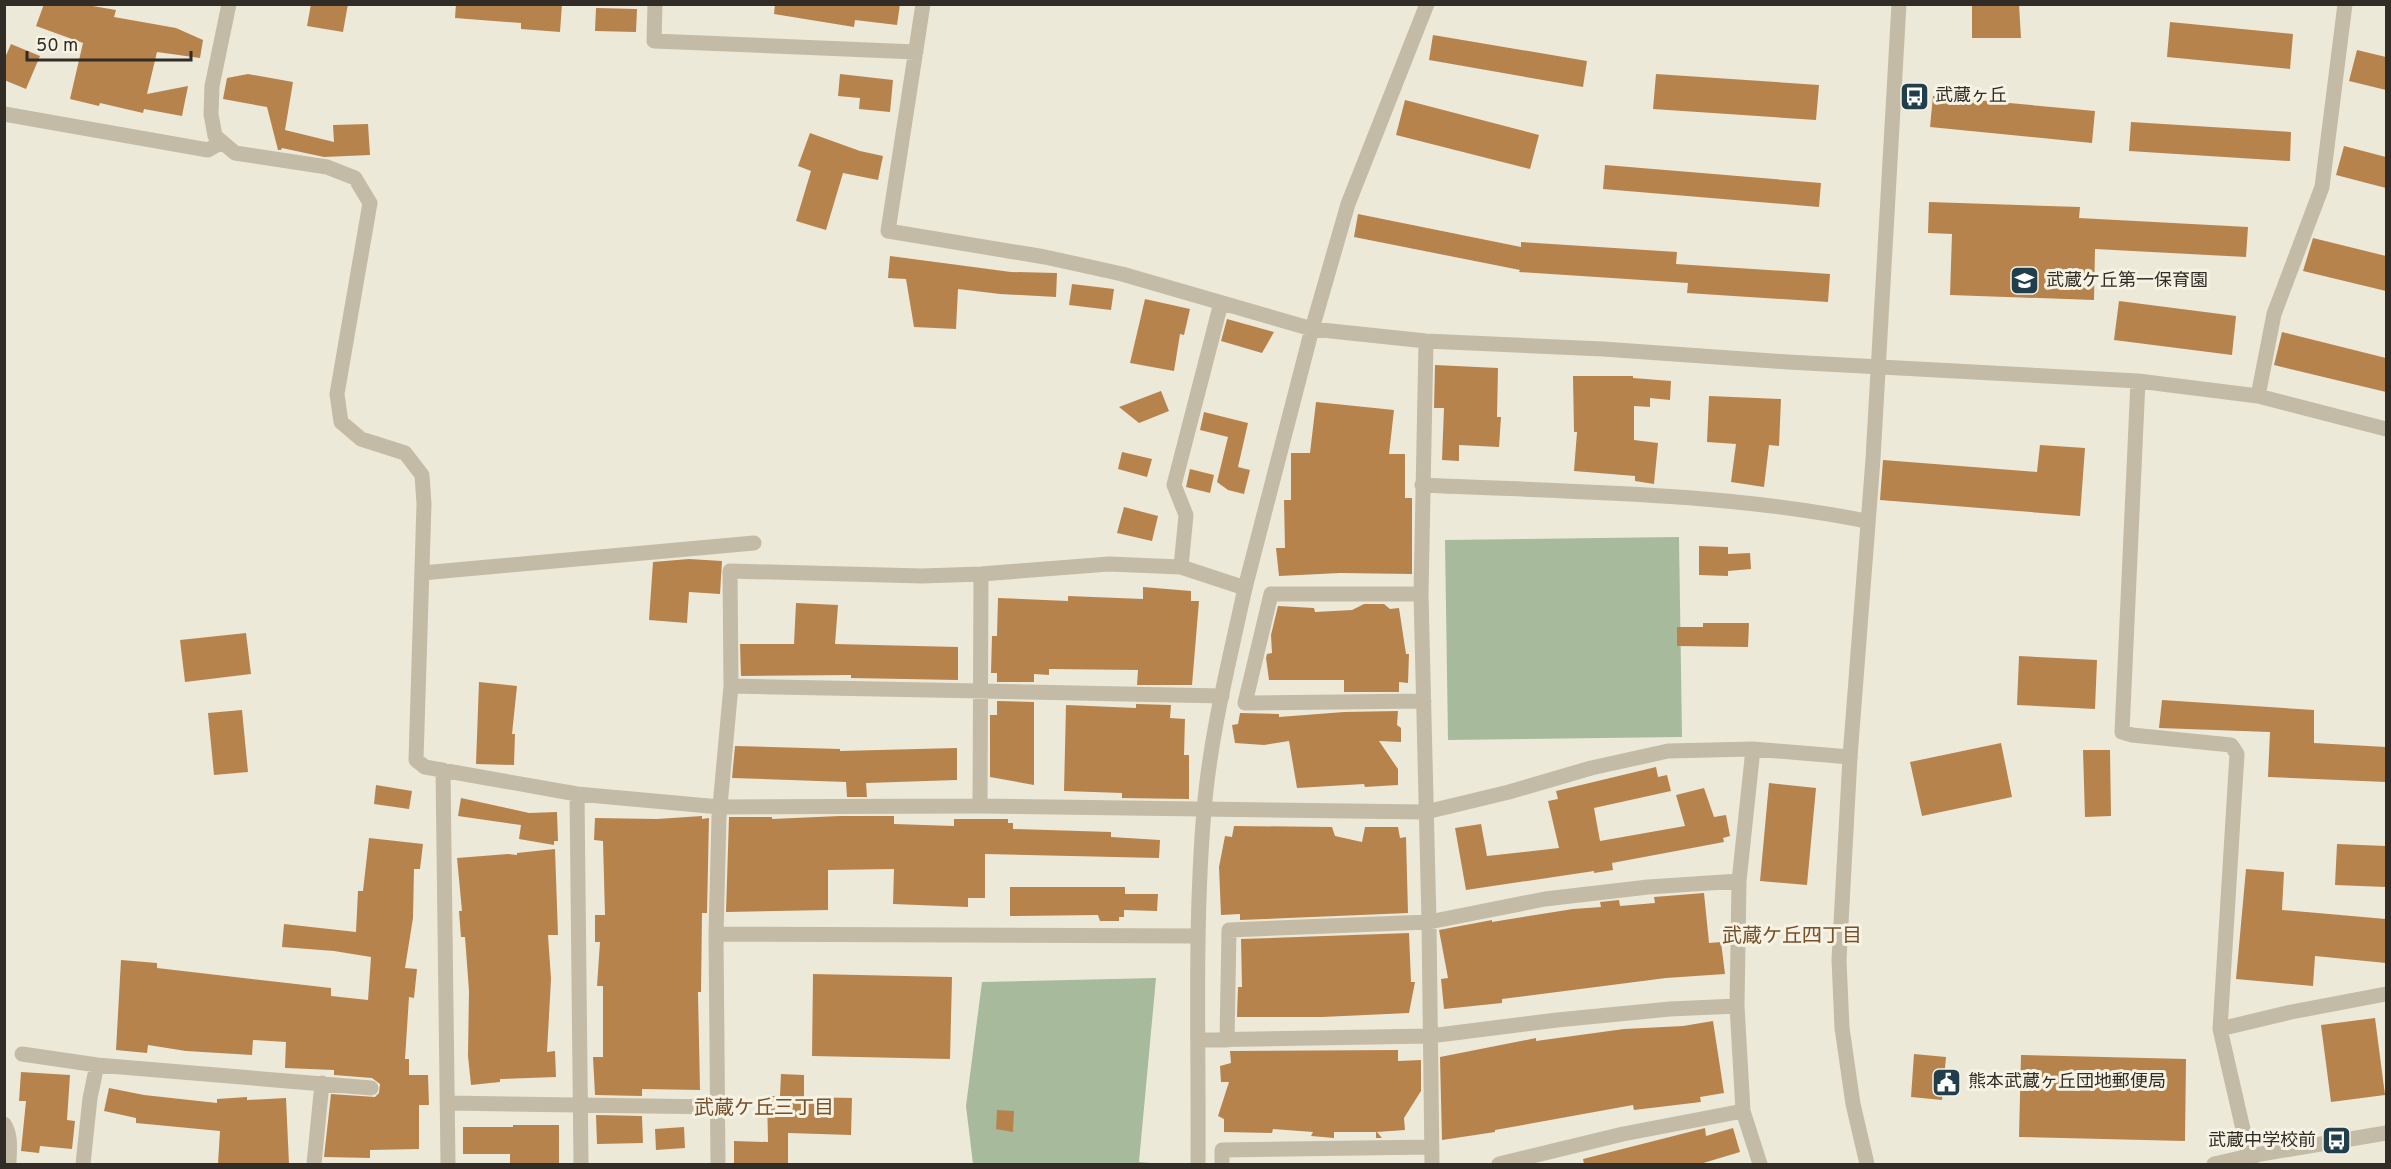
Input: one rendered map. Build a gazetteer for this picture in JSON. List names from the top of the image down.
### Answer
{
  "districts": ["武蔵ケ丘四丁目", "武蔵ケ丘三丁目"],
  "places": {
    "bus stop": ["武蔵ヶ丘", "武蔵中学校前"],
    "school or university": ["武蔵ケ丘第一保育園"],
    "public building": ["熊本武蔵ヶ丘団地郵便局"]
  },
  "scale_bar": "50 m"
}
